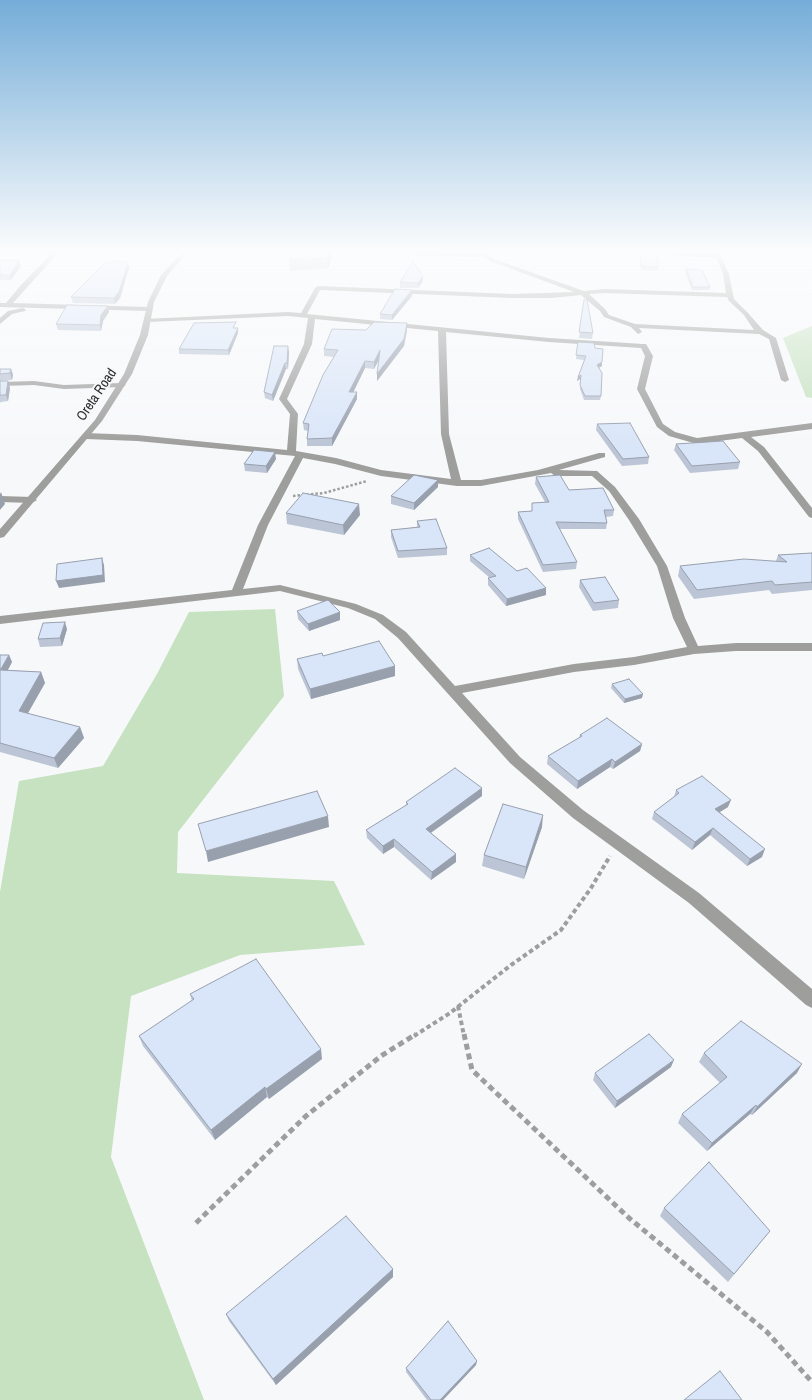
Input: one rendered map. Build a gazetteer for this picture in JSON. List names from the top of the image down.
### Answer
{
  "streets": {
    "street": ["Oreta Road"]
  }
}
